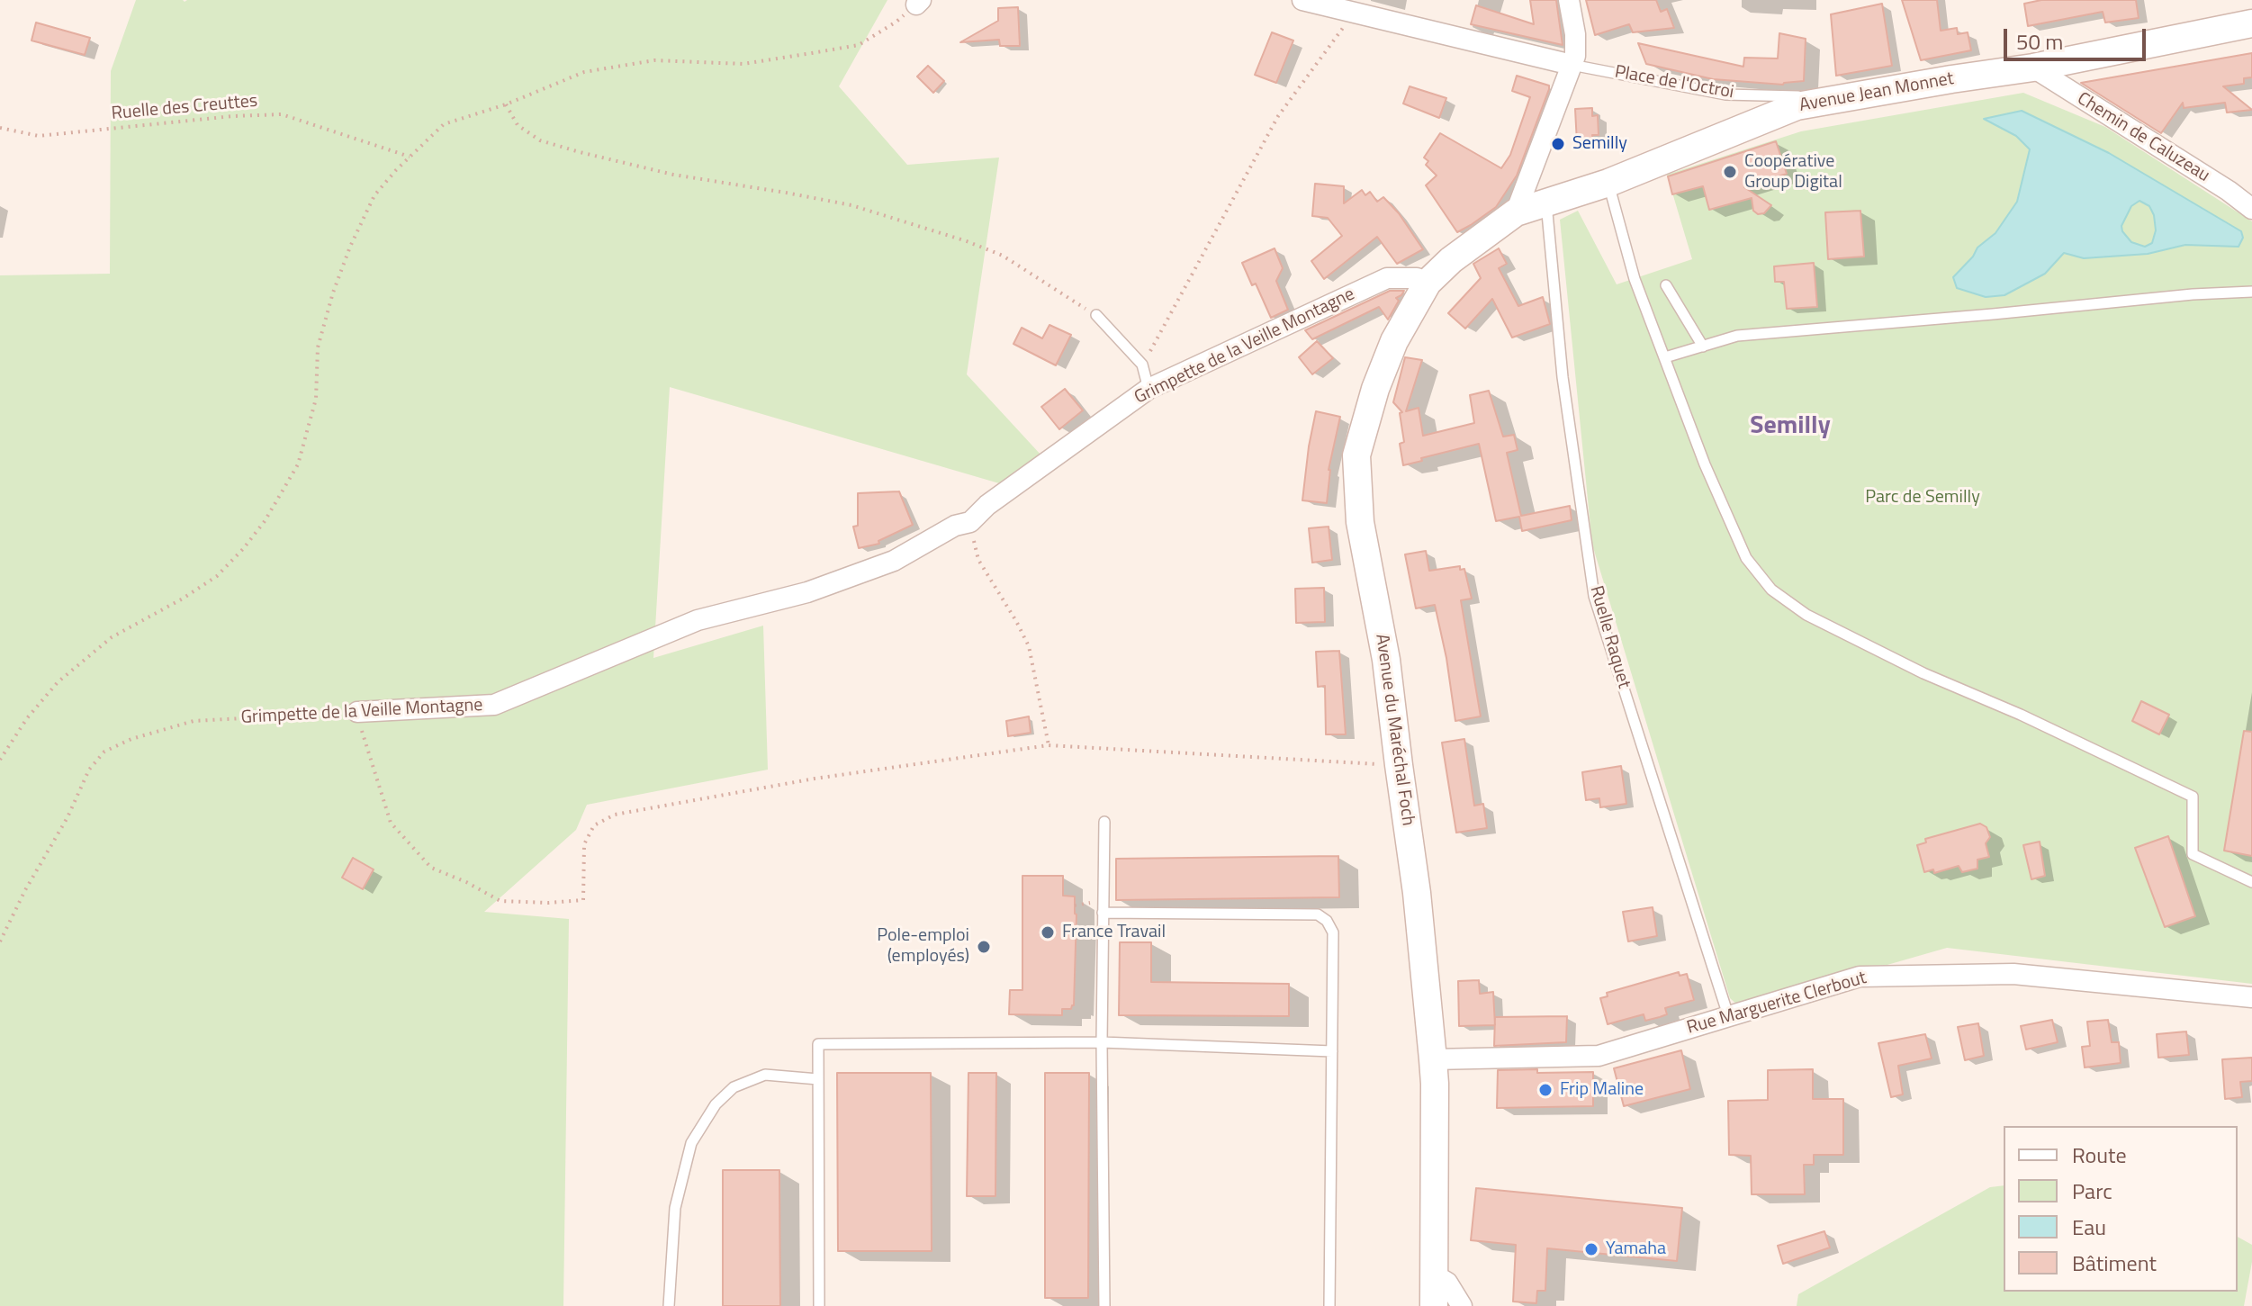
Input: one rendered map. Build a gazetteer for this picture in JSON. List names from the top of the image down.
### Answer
{
  "streets": {
    "main road": ["Avenue Jean Monnet", "Avenue du Maréchal Foch"],
    "street": ["Chemin de Caluzeau", "Grimpette de la Veille Montagne", "Rue Marguerite Clerbout"],
    "lane": ["Place de l'Octroi", "Ruelle Raquet"],
    "path": ["Ruelle des Creuttes"]
  },
  "crossings": [
    ["Place de l'Octroi", "Avenue Jean Monnet"],
    ["Avenue Jean Monnet", "Chemin de Caluzeau"],
    ["Avenue Jean Monnet", "Ruelle Raquet"],
    ["Avenue Jean Monnet", "Avenue du Maréchal Foch"],
    ["Grimpette de la Veille Montagne", "Avenue du Maréchal Foch"],
    ["Ruelle Raquet", "Rue Marguerite Clerbout"],
    ["Avenue du Maréchal Foch", "Rue Marguerite Clerbout"]
  ],
  "districts": ["Semilly"],
  "parks": ["Parc de Semilly"],
  "places": [
    "Semilly",
    "Coopérative Group Digital",
    "France Travail",
    "Pole-emploi (employés)",
    "Frip Maline",
    "Yamaha"
  ],
  "legend": [
    "Route",
    "Parc",
    "Eau",
    "Bâtiment"
  ],
  "scale_bar": "50 m"
}
